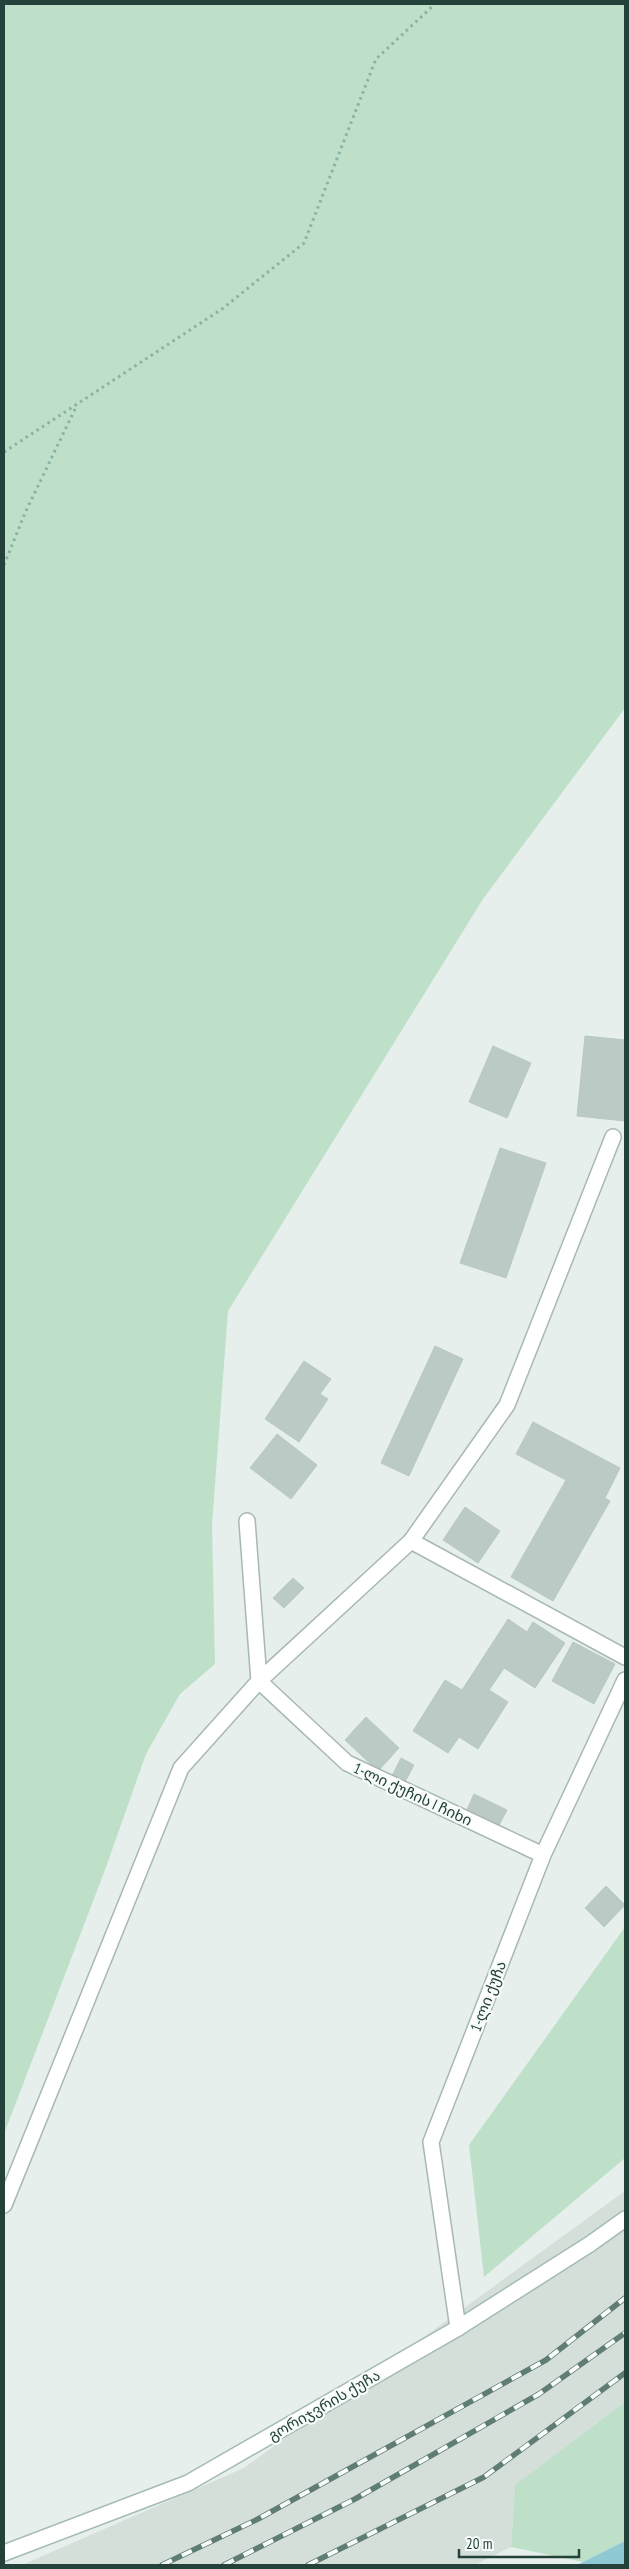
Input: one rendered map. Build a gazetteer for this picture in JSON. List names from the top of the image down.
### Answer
{
  "streets": {
    "street": ["1-ლი ქუჩის I ჩიხი", "1-ლი ქუჩა", "გორიჯვრის ქუჩა"]
  },
  "crossings": [
    ["1-ლი ქუჩის I ჩიხი", "1-ლი ქუჩა"],
    ["1-ლი ქუჩა", "გორიჯვრის ქუჩა"]
  ],
  "scale_bar": "20 m"
}
